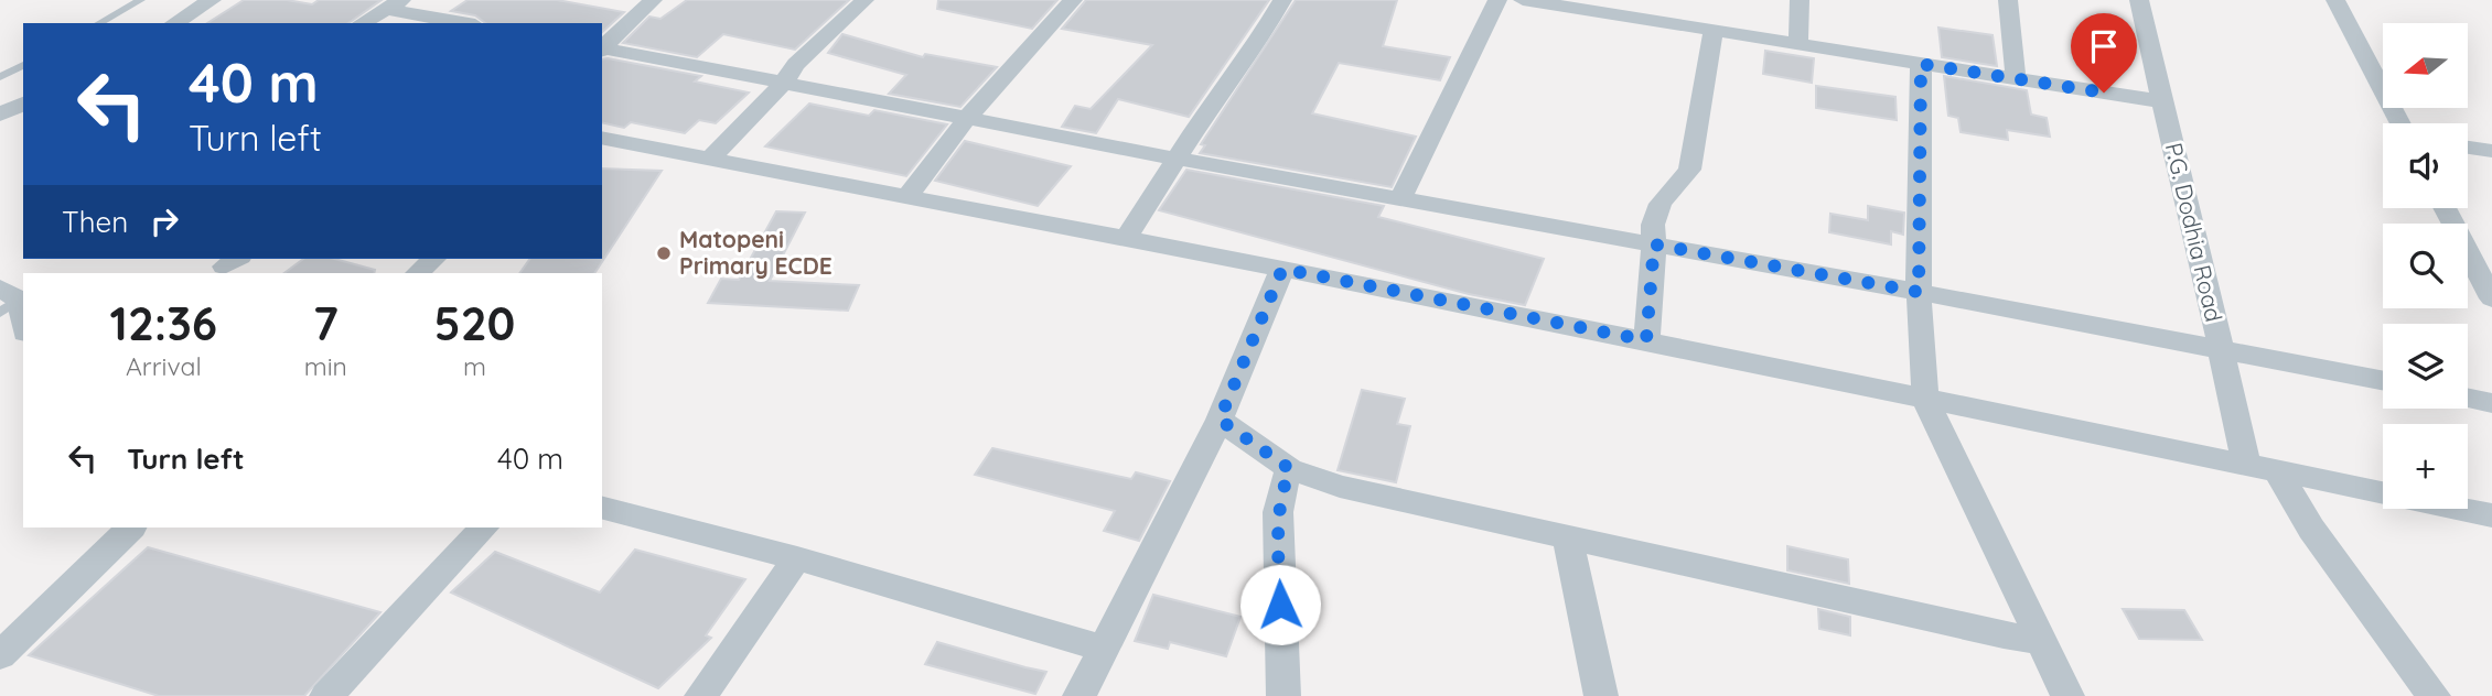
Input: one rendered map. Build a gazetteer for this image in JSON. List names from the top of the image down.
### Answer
{
  "streets": {
    "street": ["P.G. Dodhia Road"]
  },
  "places": ["Matopeni Primary ECDE"],
  "north": "left",
  "page": {
    "map_buttons": "+",
    "turn": ["40 m", "Turn left"],
    "then": "Then",
    "eta": [
      "12:36",
      "Arrival",
      "7",
      "min",
      "520",
      "m"
    ],
    "list": [
      {
        "name": "Turn left",
        "value": "40 m"
      }
    ]
  }
}
